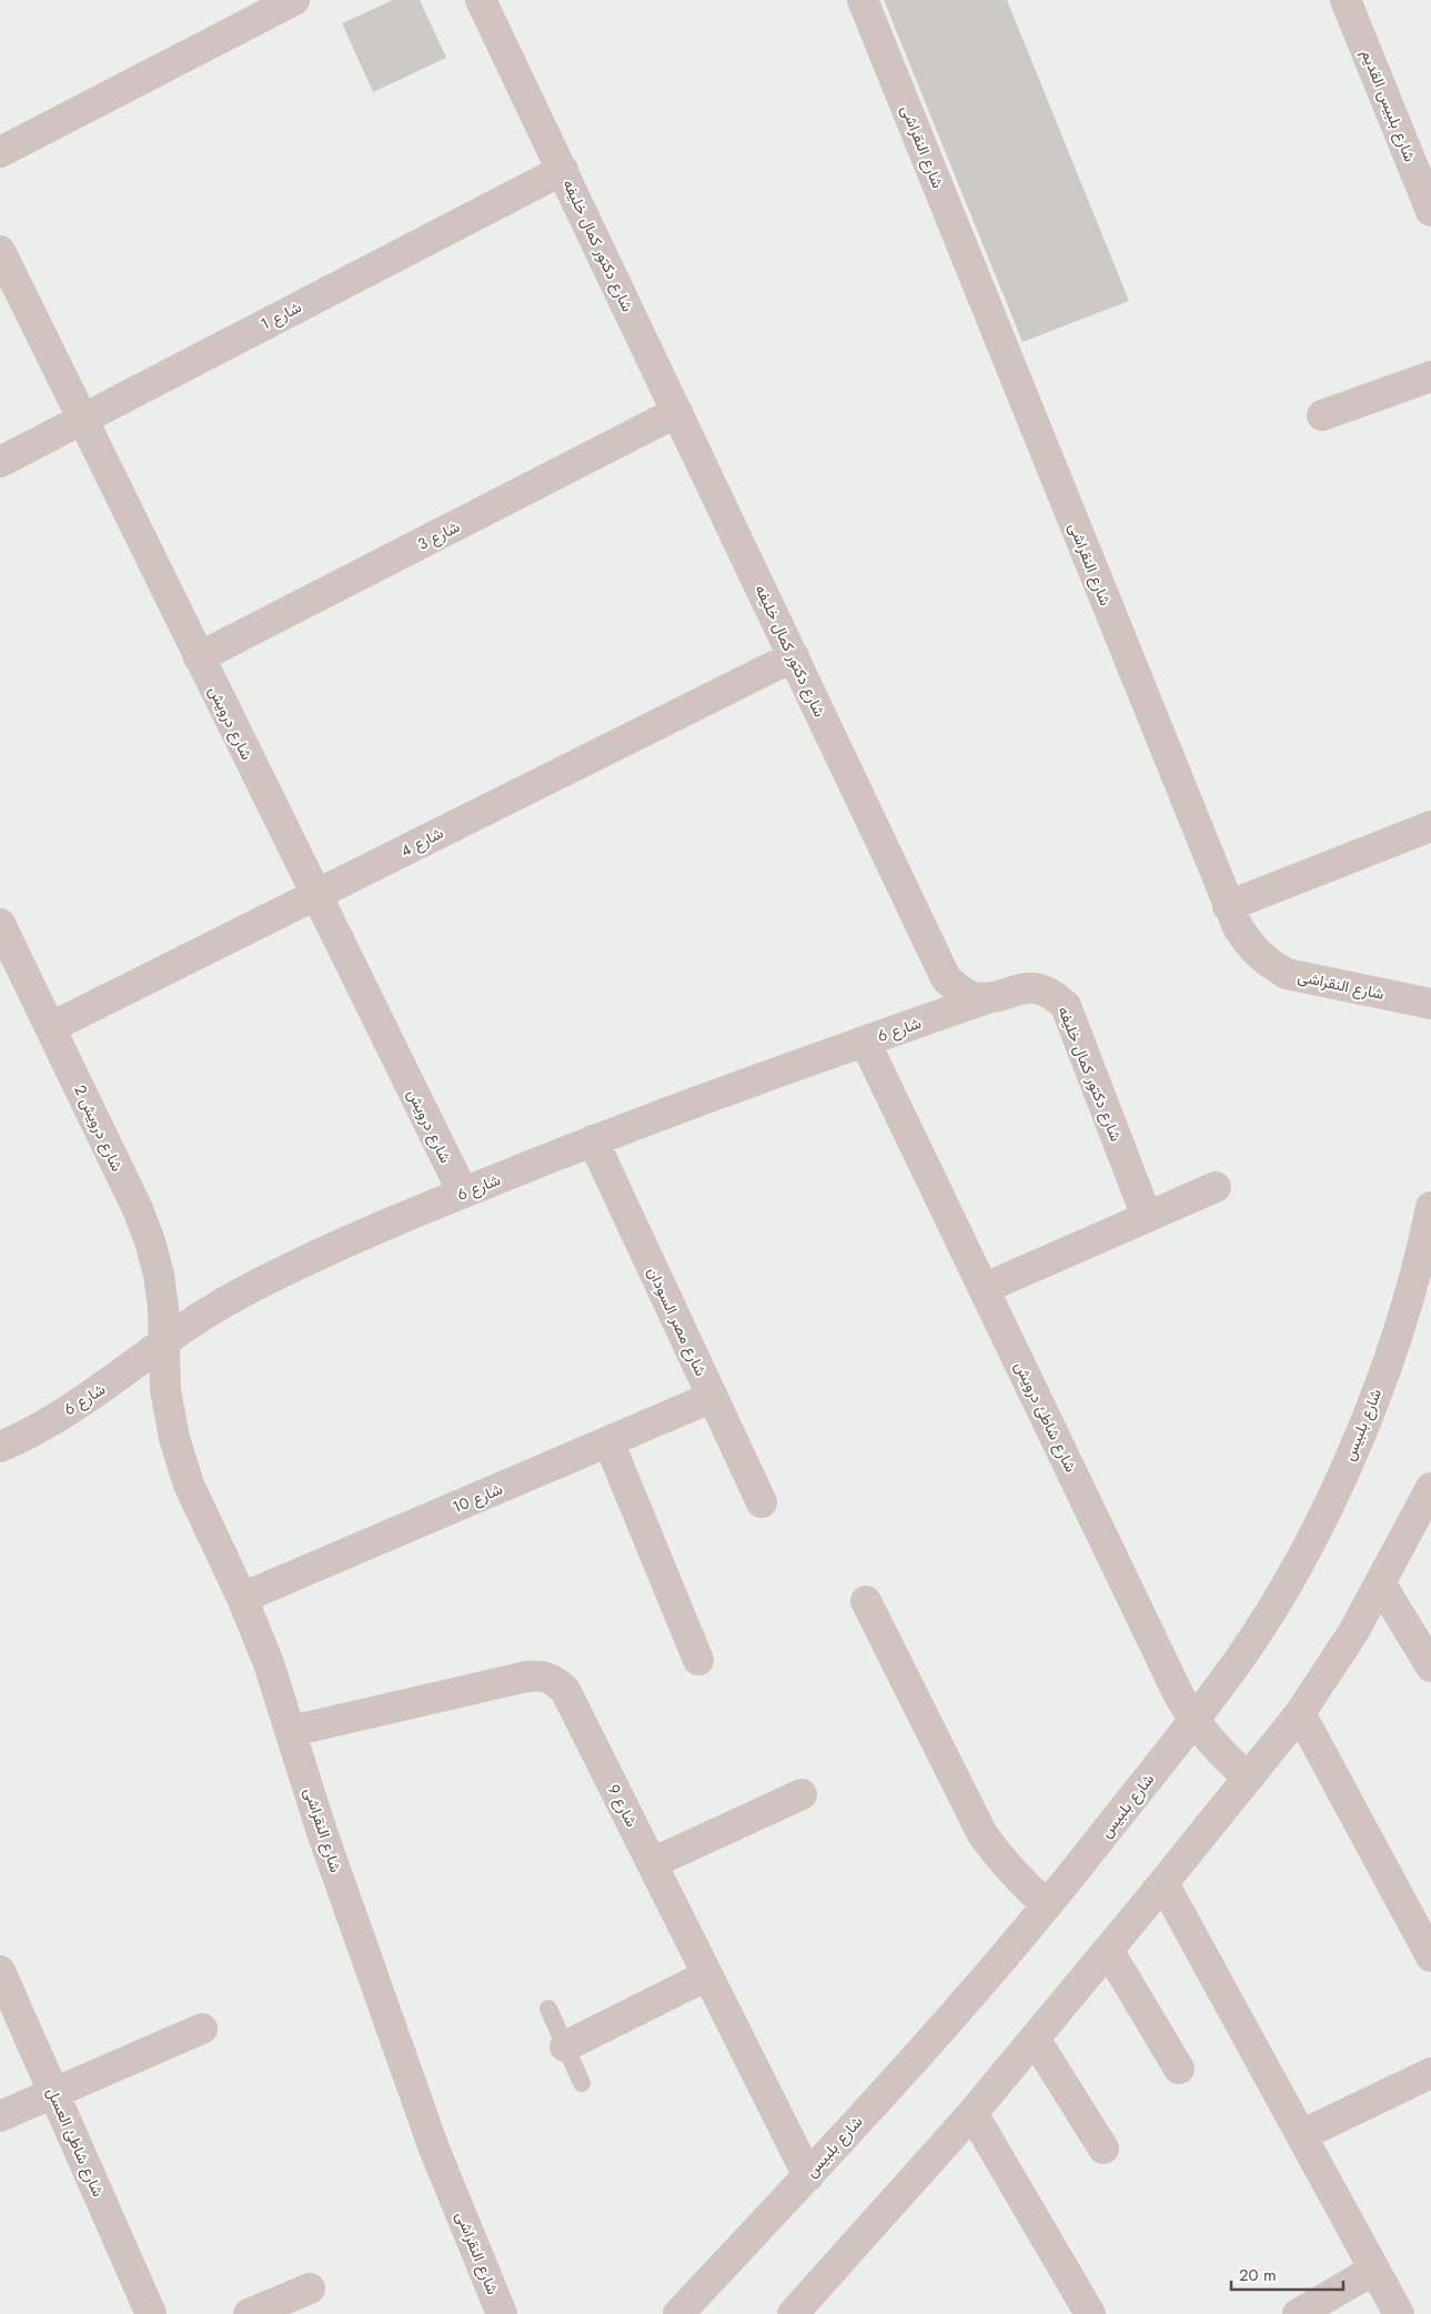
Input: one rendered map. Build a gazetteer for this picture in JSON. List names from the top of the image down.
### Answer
{
  "streets": {
    "street": [
      "شارع بلبيس القديم",
      "شارع النقراشى",
      "شارع دكتور كمال خليفه",
      "شارع 1",
      "شارع 3",
      "شارع درويش",
      "شارع 4",
      "شارع 6",
      "شارع درويش 2",
      "شارع مصر السودان",
      "شارع شاطئ درويش",
      "شارع بلبيس",
      "شارع 10",
      "شارع 9",
      "شارع شاطئ العسل"
    ]
  },
  "crossings": [
    ["شارع النقراشى", "شارع 6"],
    ["شارع النقراشى", "شارع درويش 2"],
    ["شارع النقراشى", "شارع 10"],
    ["شارع النقراشى", "شارع 9"],
    ["شارع دكتور كمال خليفه", "شارع 1"],
    ["شارع دكتور كمال خليفه", "شارع 3"],
    ["شارع دكتور كمال خليفه", "شارع 4"],
    ["شارع دكتور كمال خليفه", "شارع 6"],
    ["شارع 1", "شارع درويش"],
    ["شارع 3", "شارع درويش"],
    ["شارع درويش", "شارع 4"],
    ["شارع درويش", "شارع 6"],
    ["شارع 4", "شارع درويش 2"],
    ["شارع 6", "شارع درويش 2"],
    ["شارع 6", "شارع مصر السودان"],
    ["شارع 6", "شارع شاطئ درويش"],
    ["شارع مصر السودان", "شارع 10"],
    ["شارع شاطئ درويش", "شارع بلبيس"],
    ["شارع بلبيس", "شارع 9"]
  ],
  "scale_bar": "20 m"
}
